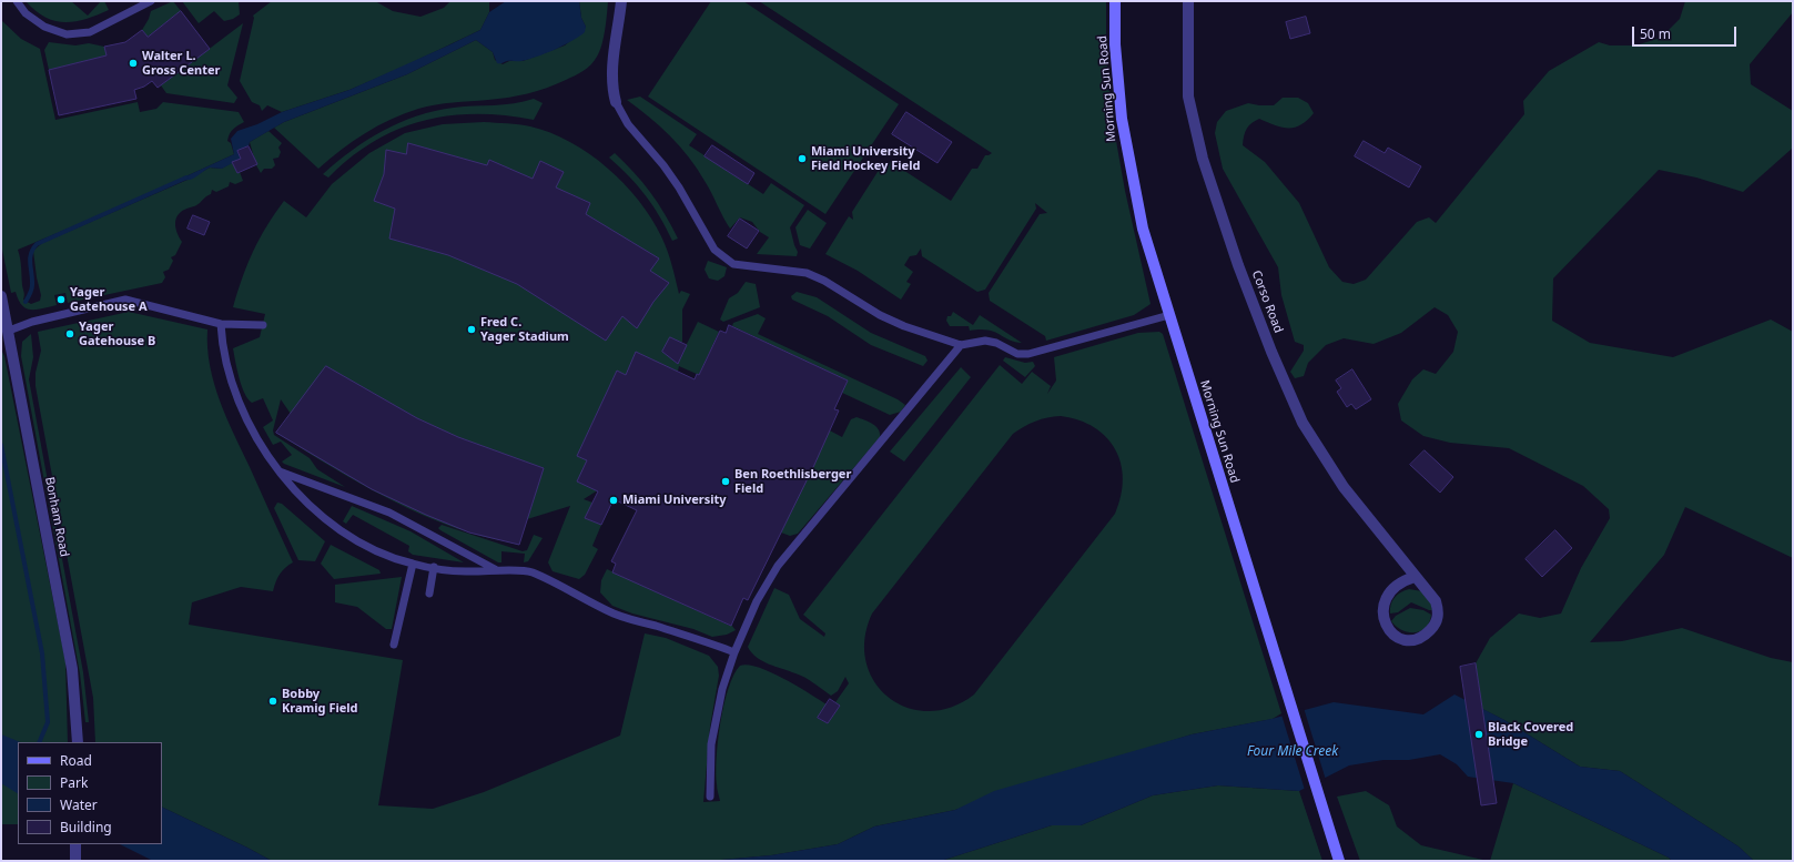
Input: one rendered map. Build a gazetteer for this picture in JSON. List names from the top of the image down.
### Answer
{
  "streets": {
    "main road": ["Morning Sun Road"],
    "street": ["Corso Road", "Bonham Road"]
  },
  "water": ["Four Mile Creek"],
  "places": [
    "Walter L. Gross Center",
    "Miami University Field Hockey Field",
    "Yager Gatehouse A",
    "Fred C. Yager Stadium",
    "Yager Gatehouse B",
    "Ben Roethlisberger Field",
    "Miami University",
    "Bobby Kramig Field",
    "Black Covered Bridge"
  ],
  "legend": [
    "Road",
    "Park",
    "Water",
    "Building"
  ],
  "scale_bar": "50 m"
}
